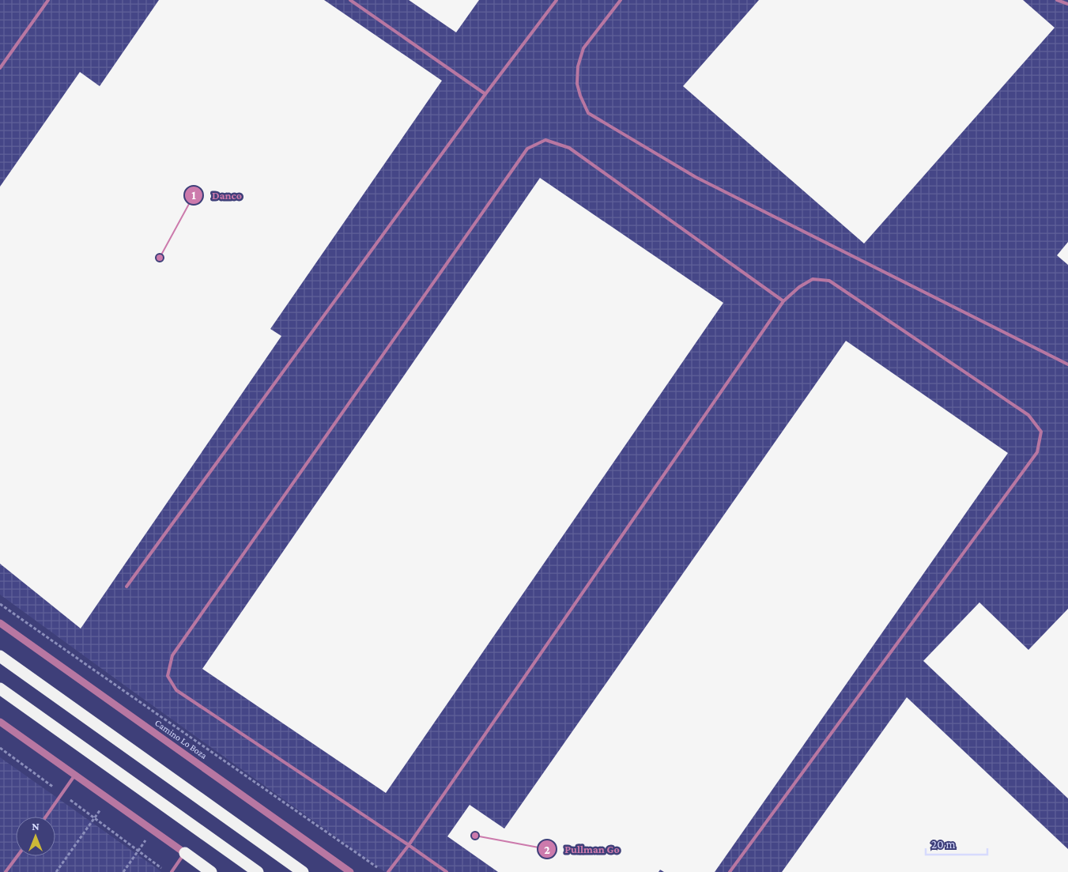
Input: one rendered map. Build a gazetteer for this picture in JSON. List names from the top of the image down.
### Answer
{
  "streets": {
    "street": ["Camino Lo Boza"]
  },
  "places": ["Danco", "Pullman Go"],
  "scale_bar": "20 m",
  "north": "top"
}
